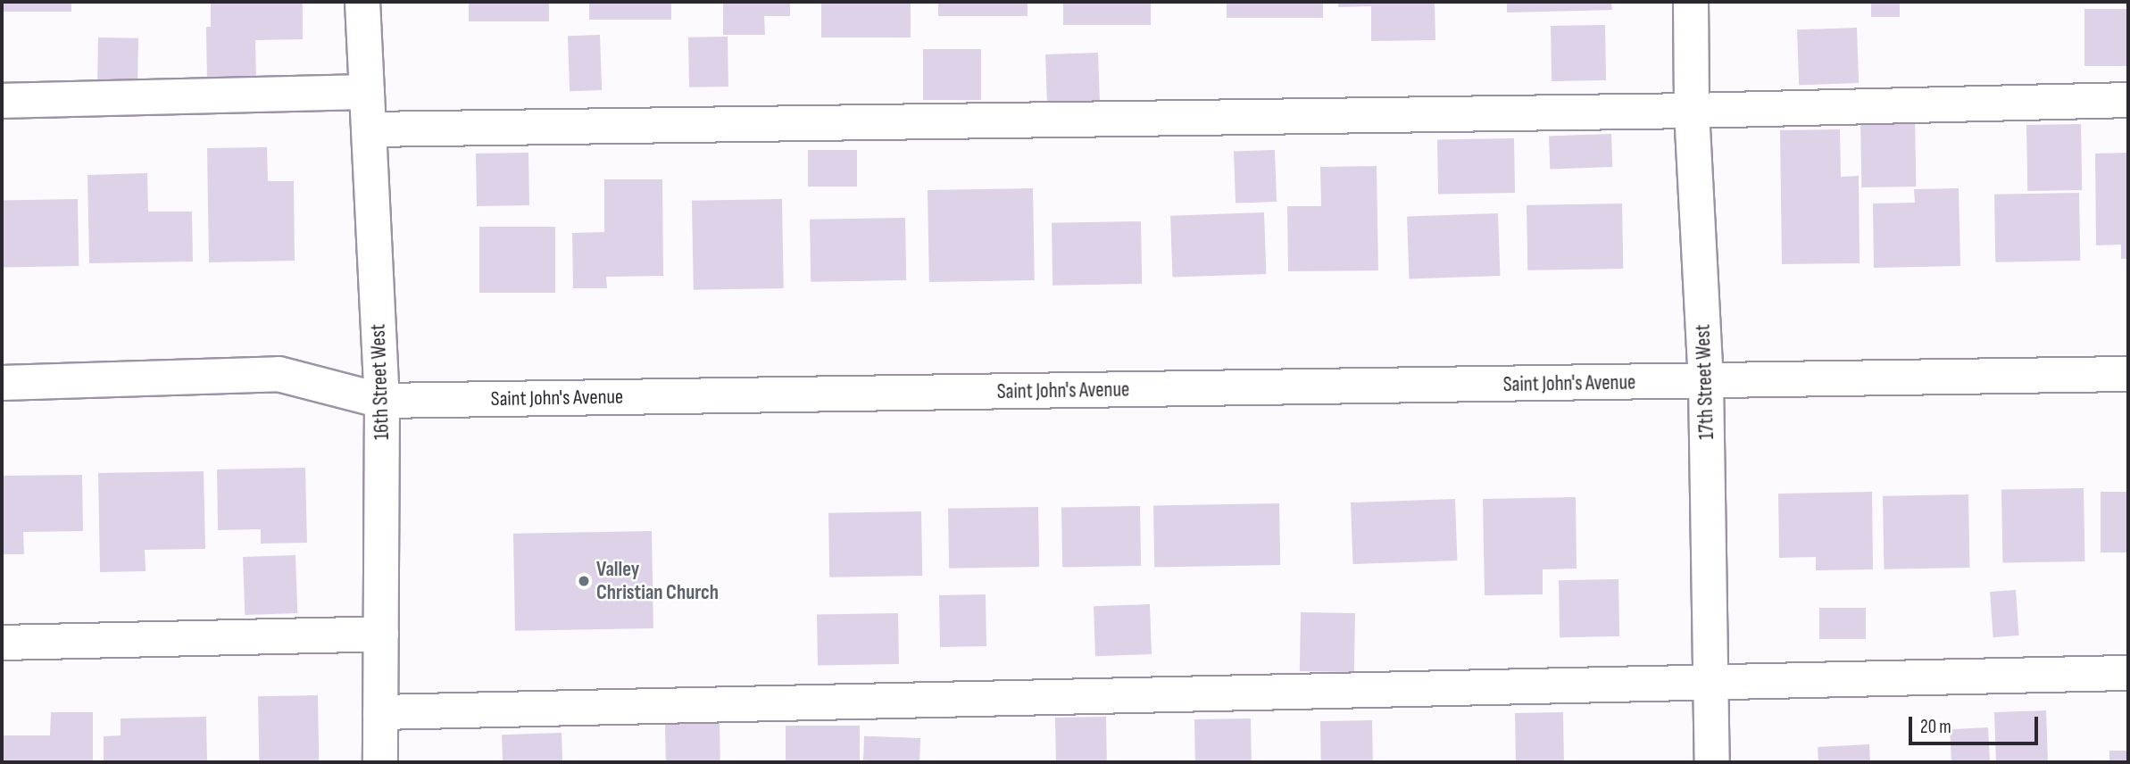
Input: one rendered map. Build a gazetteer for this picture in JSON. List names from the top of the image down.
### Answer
{
  "streets": {
    "street": ["16th Street West", "17th Street West", "Saint John's Avenue"]
  },
  "crossings": [
    ["16th Street West", "Saint John's Avenue"],
    ["17th Street West", "Saint John's Avenue"]
  ],
  "places": ["Valley Christian Church"],
  "scale_bar": "20 m"
}
